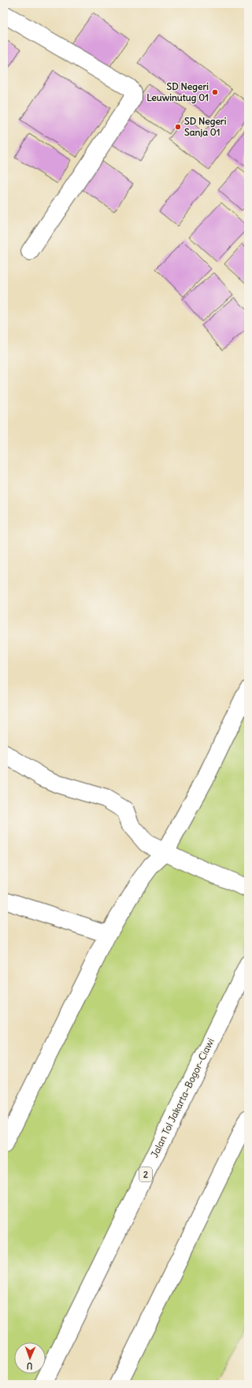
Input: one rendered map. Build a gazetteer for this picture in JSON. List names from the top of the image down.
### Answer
{
  "streets": {
    "main road": ["Jalan Tol Jakarta–Bogor–Ciawi", "2"]
  },
  "places": ["SD Negeri Leuwinutug 01", "SD Negeri Sanja 01"],
  "north": "bottom"
}
